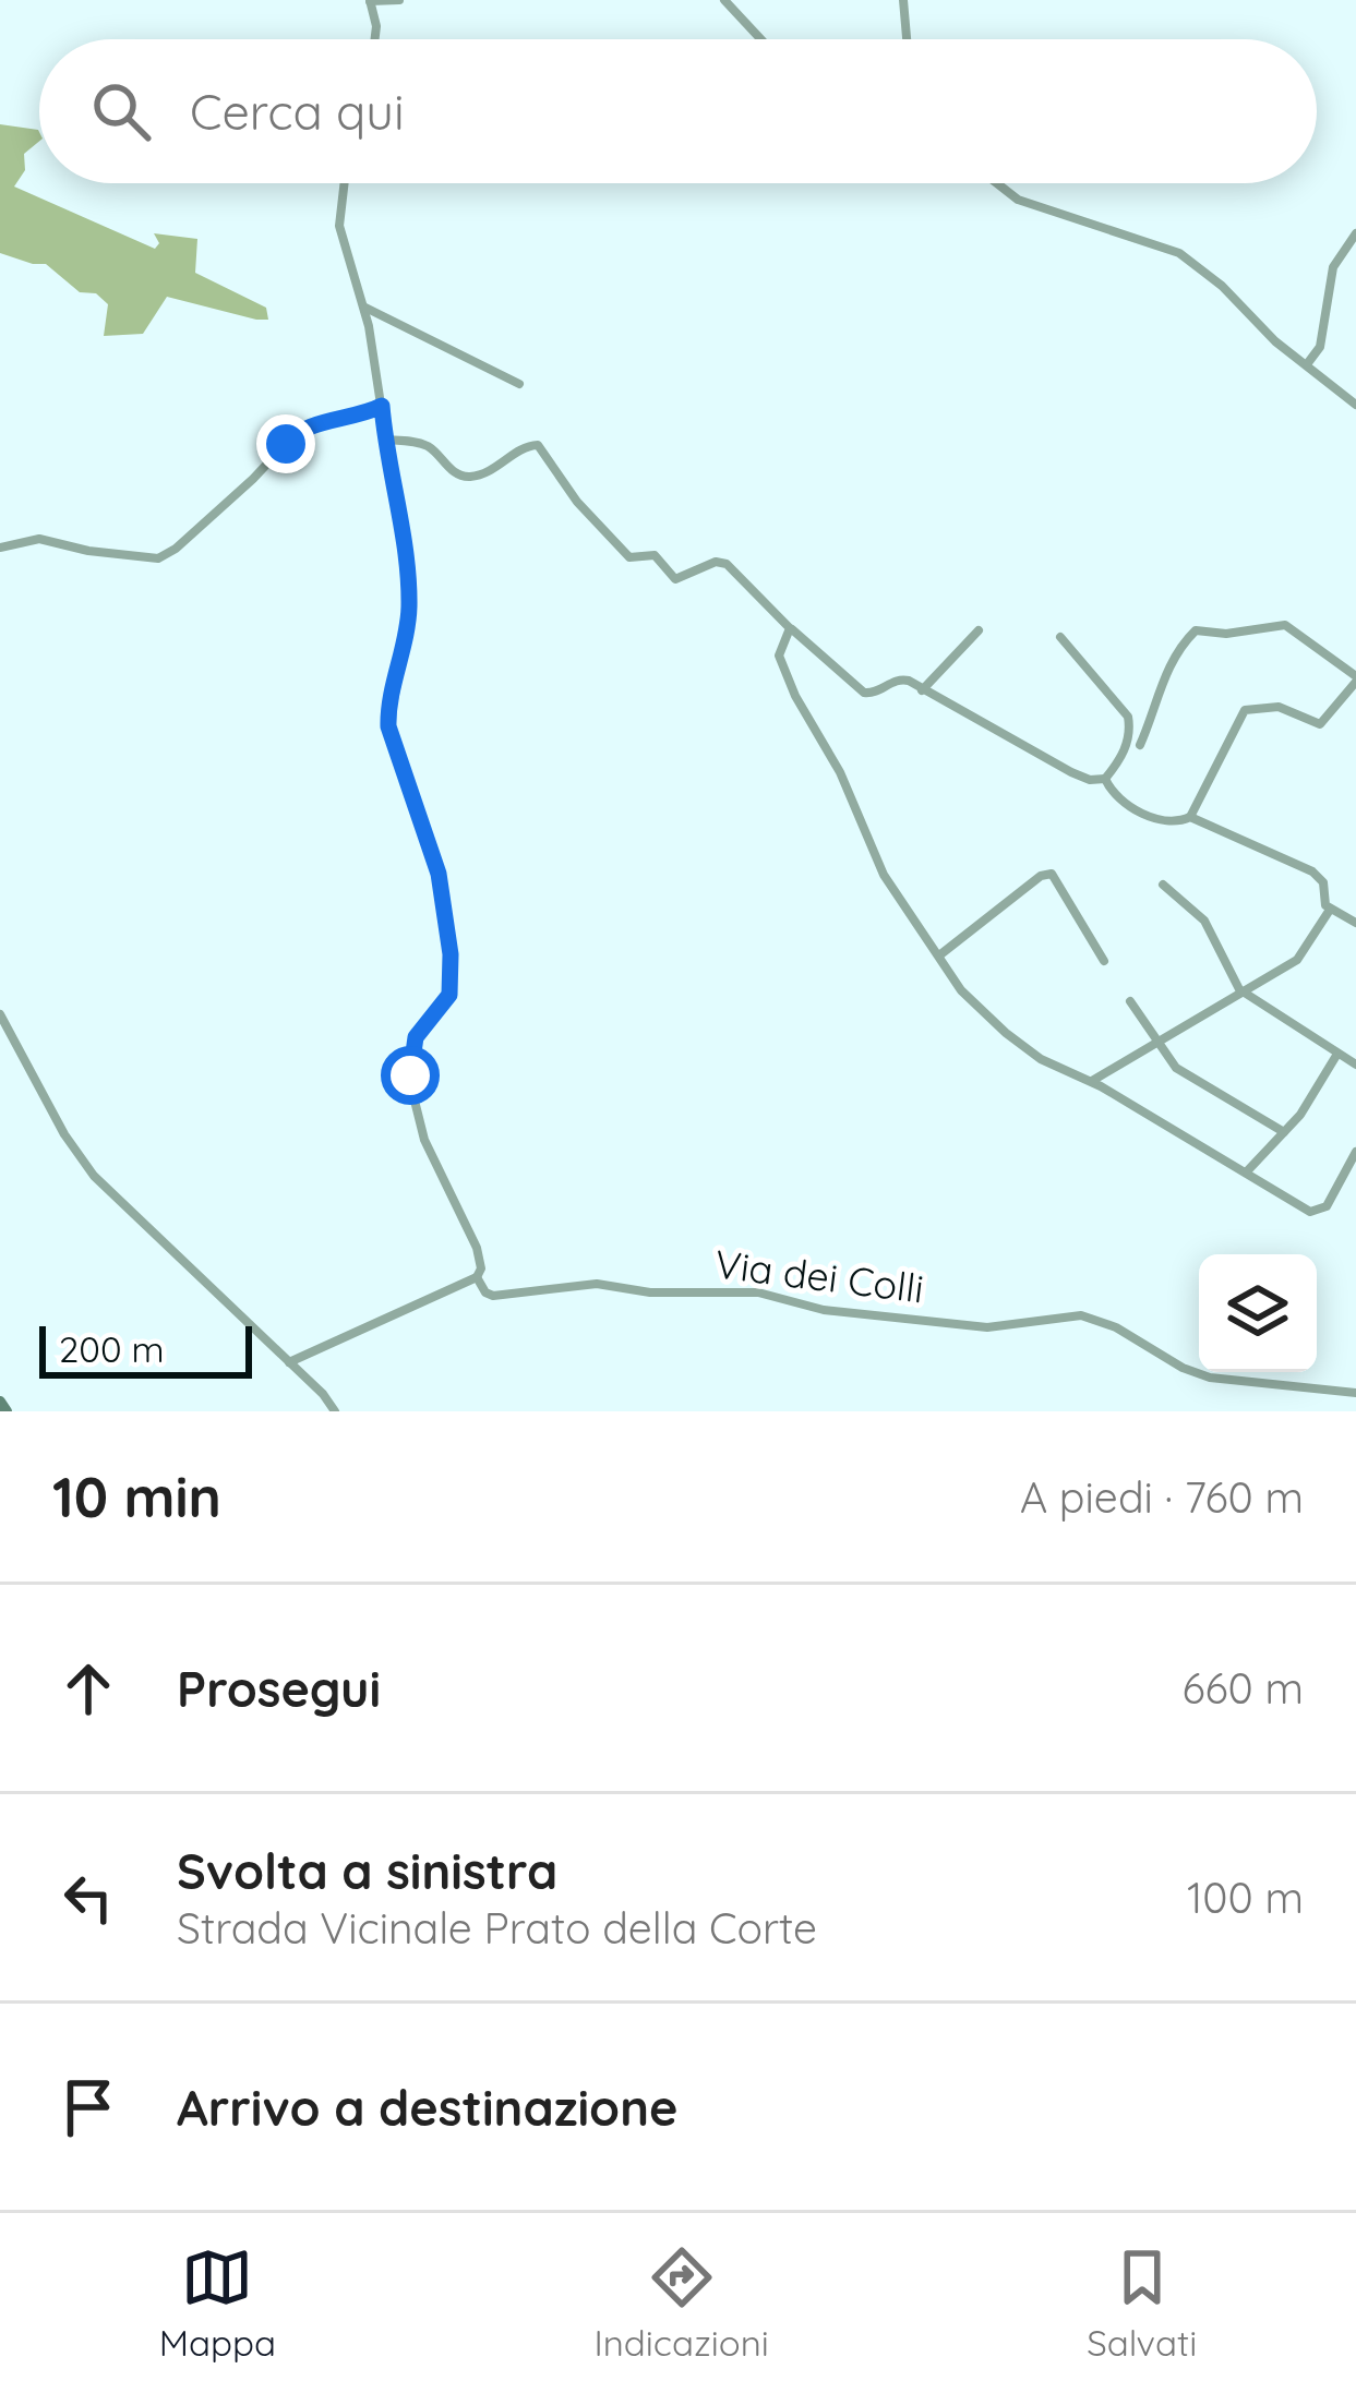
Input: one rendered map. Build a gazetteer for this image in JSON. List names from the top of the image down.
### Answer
{
  "streets": {
    "street": ["Via dei Colli"]
  },
  "scale_bar": "200 m",
  "page": {
    "search": "Cerca qui",
    "scale": "200 m",
    "heading": ["10 min", "A piedi · 760 m"],
    "list": [
      ["Prosegui", "660 m"],
      ["Svolta a sinistra", "Strada Vicinale Prato della Corte", "100 m"],
      "Arrivo a destinazione"
    ],
    "nav": ["Mappa", "Indicazioni", "Salvati"]
  }
}
